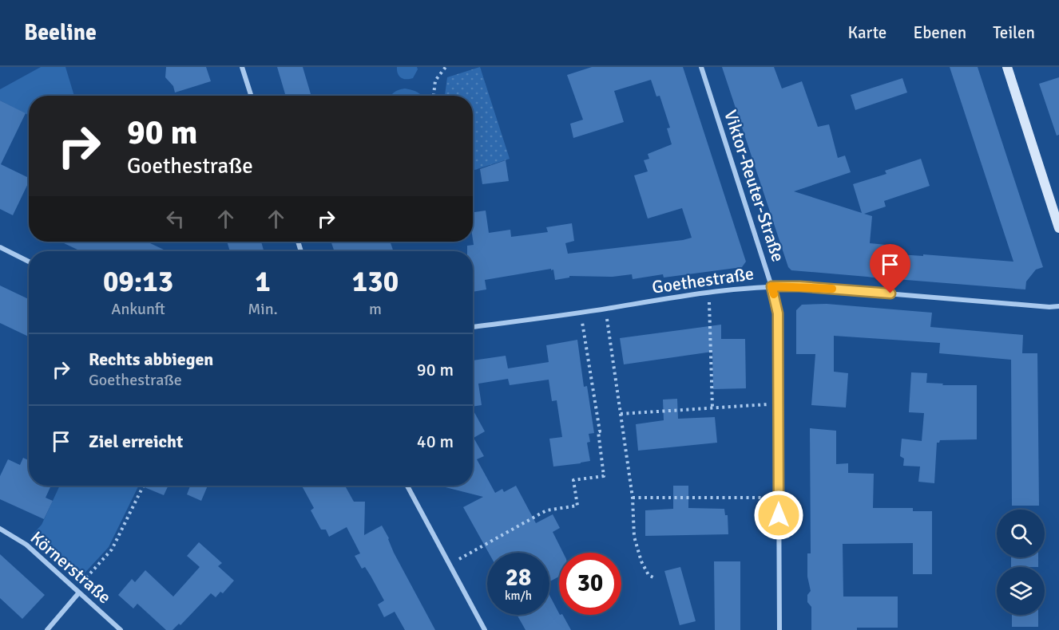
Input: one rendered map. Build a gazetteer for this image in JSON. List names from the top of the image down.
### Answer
{
  "streets": {
    "street": ["Viktor-Reuter-Straße", "Goethestraße", "Körnerstraße"]
  },
  "crossings": [
    ["Viktor-Reuter-Straße", "Goethestraße"]
  ],
  "page": {
    "header": "Beeline",
    "nav": ["Karte", "Ebenen", "Teilen"],
    "turn": ["90 m", "Goethestraße"],
    "eta": [
      "09:13",
      "Ankunft",
      "1",
      "Min.",
      "130",
      "m"
    ],
    "list": [
      {
        "name": "Rechts abbiegen",
        "note": "Goethestraße",
        "value": "90 m"
      },
      {
        "name": "Ziel erreicht",
        "value": "40 m"
      }
    ],
    "speed": "28 km/h",
    "limit": "30"
  }
}
